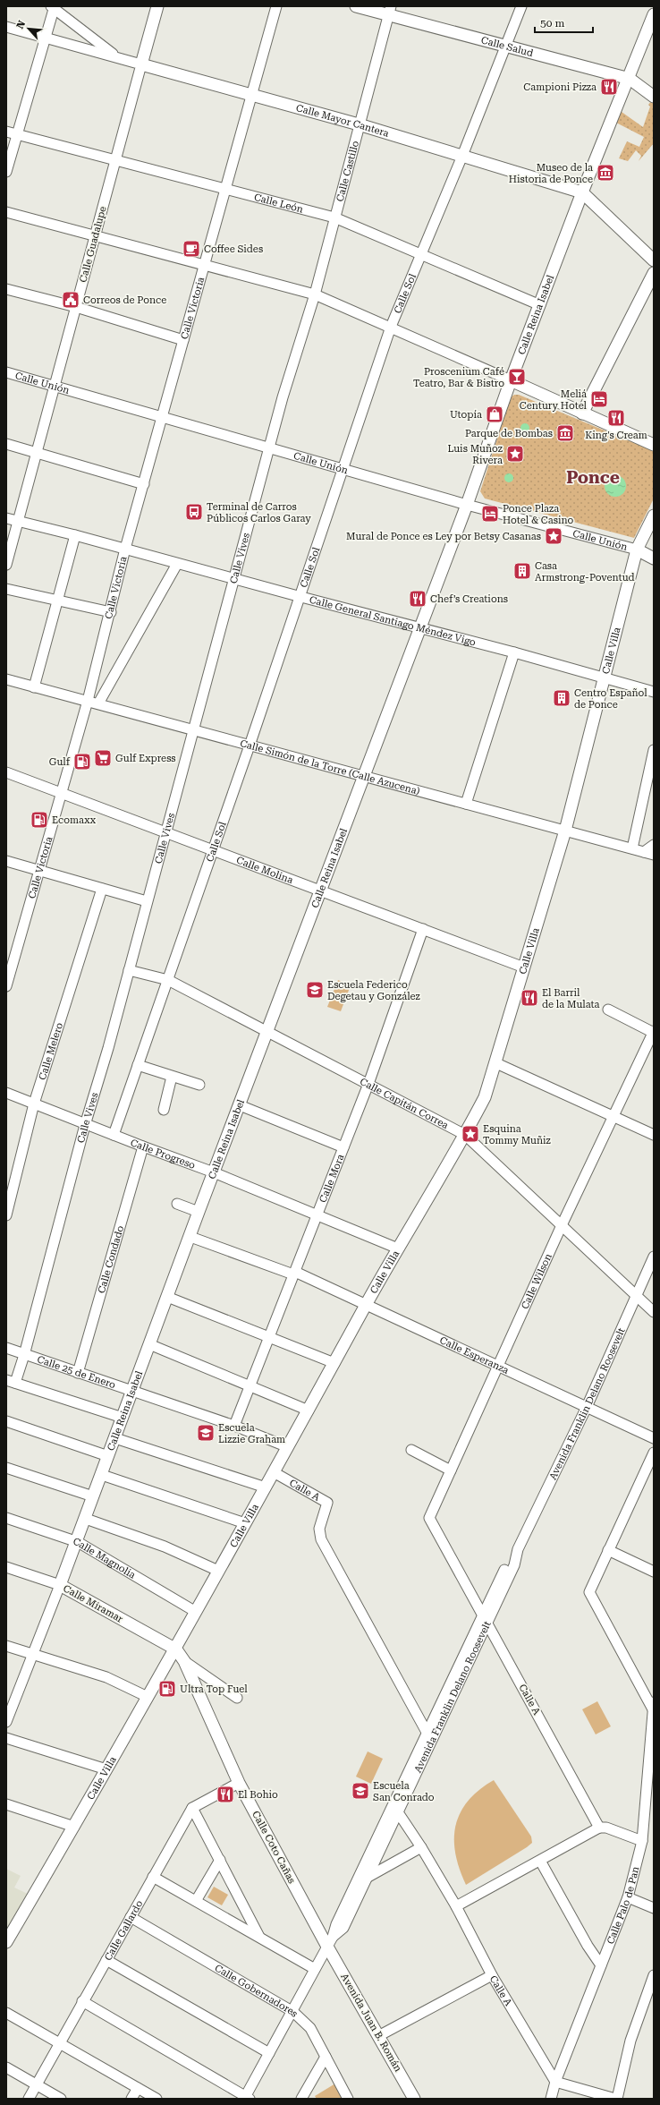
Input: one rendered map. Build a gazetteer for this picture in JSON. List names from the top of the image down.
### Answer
{
  "streets": {
    "main road": [
      "Calle Salud",
      "Calle Mayor Cantera",
      "Calle Guadalupe",
      "Calle Reina Isabel",
      "Calle Villa",
      "Calle Miramar",
      "Calle Coto Cañas",
      "Avenida Juan B. Román"
    ],
    "street": [
      "Calle Castillo",
      "Calle León",
      "Calle Sol",
      "Calle Victoria",
      "Calle Unión",
      "Calle Vives",
      "Calle General Santiago Méndez Vigo",
      "Calle Simón de la Torre (Calle Azucena)",
      "Calle Molina",
      "Calle Melero",
      "Calle Capitán Correa",
      "Calle Progreso",
      "Calle Mora",
      "Calle Condado",
      "Calle Wilson",
      "Calle Esperanza",
      "Calle 25 de Enero",
      "Avenida Franklin Delano Roosevelt",
      "Calle A",
      "Calle Magnolia",
      "Calle Palo de Pan",
      "Calle Gallardo",
      "Calle Gobernadores"
    ]
  },
  "crossings": [
    ["Calle Salud", "Calle Castillo"],
    ["Calle Salud", "Calle Sol"],
    ["Calle Salud", "Calle Reina Isabel"],
    ["Calle Mayor Cantera", "Calle Castillo"],
    ["Calle Mayor Cantera", "Calle Guadalupe"],
    ["Calle Mayor Cantera", "Calle Sol"],
    ["Calle Mayor Cantera", "Calle Victoria"],
    ["Calle Mayor Cantera", "Calle Reina Isabel"],
    ["Calle Castillo", "Calle León"],
    ["Calle Castillo", "Calle Vives"],
    ["Calle León", "Calle Guadalupe"],
    ["Calle León", "Calle Sol"],
    ["Calle León", "Calle Victoria"],
    ["Calle León", "Calle Reina Isabel"],
    ["Calle Guadalupe", "Calle Unión"],
    ["Calle Guadalupe", "Calle General Santiago Méndez Vigo"],
    ["Calle Sol", "Calle Unión"],
    ["Calle Sol", "Calle General Santiago Méndez Vigo"],
    ["Calle Sol", "Calle Simón de la Torre (Calle Azucena)"],
    ["Calle Sol", "Calle Molina"],
    ["Calle Sol", "Calle Capitán Correa"],
    ["Calle Sol", "Calle Progreso"],
    ["Calle Victoria", "Calle Unión"],
    ["Calle Victoria", "Calle General Santiago Méndez Vigo"],
    ["Calle Victoria", "Calle Simón de la Torre (Calle Azucena)"],
    ["Calle Victoria", "Calle Molina"],
    ["Calle Reina Isabel", "Calle Unión"],
    ["Calle Reina Isabel", "Calle General Santiago Méndez Vigo"],
    ["Calle Reina Isabel", "Calle Simón de la Torre (Calle Azucena)"],
    ["Calle Reina Isabel", "Calle Molina"],
    ["Calle Reina Isabel", "Calle Capitán Correa"],
    ["Calle Reina Isabel", "Calle Progreso"],
    ["Calle Reina Isabel", "Calle Esperanza"],
    ["Calle Reina Isabel", "Calle 25 de Enero"],
    ["Calle Reina Isabel", "Calle Magnolia"],
    ["Calle Reina Isabel", "Calle Miramar"],
    ["Calle Unión", "Calle Vives"],
    ["Calle Unión", "Calle Villa"],
    ["Calle Vives", "Calle General Santiago Méndez Vigo"],
    ["Calle Vives", "Calle Simón de la Torre (Calle Azucena)"],
    ["Calle Vives", "Calle Molina"],
    ["Calle Vives", "Calle Capitán Correa"],
    ["Calle Vives", "Calle Progreso"],
    ["Calle Vives", "Calle 25 de Enero"],
    ["Calle General Santiago Méndez Vigo", "Calle Villa"],
    ["Calle Villa", "Calle Simón de la Torre (Calle Azucena)"],
    ["Calle Villa", "Calle Molina"],
    ["Calle Villa", "Calle Capitán Correa"],
    ["Calle Villa", "Calle Progreso"],
    ["Calle Villa", "Calle Esperanza"],
    ["Calle Villa", "Calle 25 de Enero"],
    ["Calle Villa", "Calle A"],
    ["Calle Villa", "Calle Magnolia"],
    ["Calle Villa", "Calle Miramar"],
    ["Calle Villa", "Calle Coto Cañas"],
    ["Calle Molina", "Calle Mora"],
    ["Calle Melero", "Calle Progreso"],
    ["Calle Capitán Correa", "Calle Mora"],
    ["Calle Capitán Correa", "Calle Wilson"],
    ["Calle Capitán Correa", "Avenida Franklin Delano Roosevelt"],
    ["Calle Progreso", "Calle Mora"],
    ["Calle Progreso", "Calle Condado"],
    ["Calle Mora", "Calle Esperanza"],
    ["Calle Mora", "Calle 25 de Enero"],
    ["Calle Condado", "Calle 25 de Enero"],
    ["Calle Wilson", "Calle Esperanza"],
    ["Calle Wilson", "Calle A"],
    ["Calle Esperanza", "Avenida Franklin Delano Roosevelt"],
    ["Avenida Franklin Delano Roosevelt", "Calle A"],
    ["Avenida Franklin Delano Roosevelt", "Calle Coto Cañas"],
    ["Avenida Franklin Delano Roosevelt", "Calle Gobernadores"],
    ["Avenida Franklin Delano Roosevelt", "Avenida Juan B. Román"],
    ["Calle A", "Calle Palo de Pan"],
    ["Calle Miramar", "Calle Coto Cañas"],
    ["Calle Coto Cañas", "Avenida Juan B. Román"],
    ["Calle Gallardo", "Calle Gobernadores"]
  ],
  "districts": ["Ponce"],
  "places": {
    "restaurant": [
      "Campioni Pizza",
      "King's Cream",
      "Chef’s Creations",
      "El Barril de la Mulata",
      "El Bohio"
    ],
    "museum": ["Museo de la Historia de Ponce", "Parque de Bombas"],
    "cafe": ["Coffee Sides"],
    "public building": ["Correos de Ponce"],
    "bar": ["Proscenium Café Teatro, Bar & Bistro"],
    "hotel": ["Meliá Century Hotel", "Ponce Plaza Hotel & Casino"],
    "shop": ["Utopía"],
    "place": ["Luis Muñoz Rivera", "Mural de Ponce es Ley por Betsy Casanas", "Esquina Tommy Muñiz"],
    "bus stop": ["Terminal de Carros Públicos Carlos Garay"],
    "building": ["Casa Armstrong-Poventud", "Centro Español de Ponce"],
    "supermarket": ["Gulf Express"],
    "fuel station": ["Gulf", "Ecomaxx", "Ultra Top Fuel"],
    "school or university": ["Escuela Federico Degetau y González", "Escuela Lizzie Graham", "Escuela San Conrado"]
  },
  "scale_bar": "50 m",
  "north": "top left"
}
